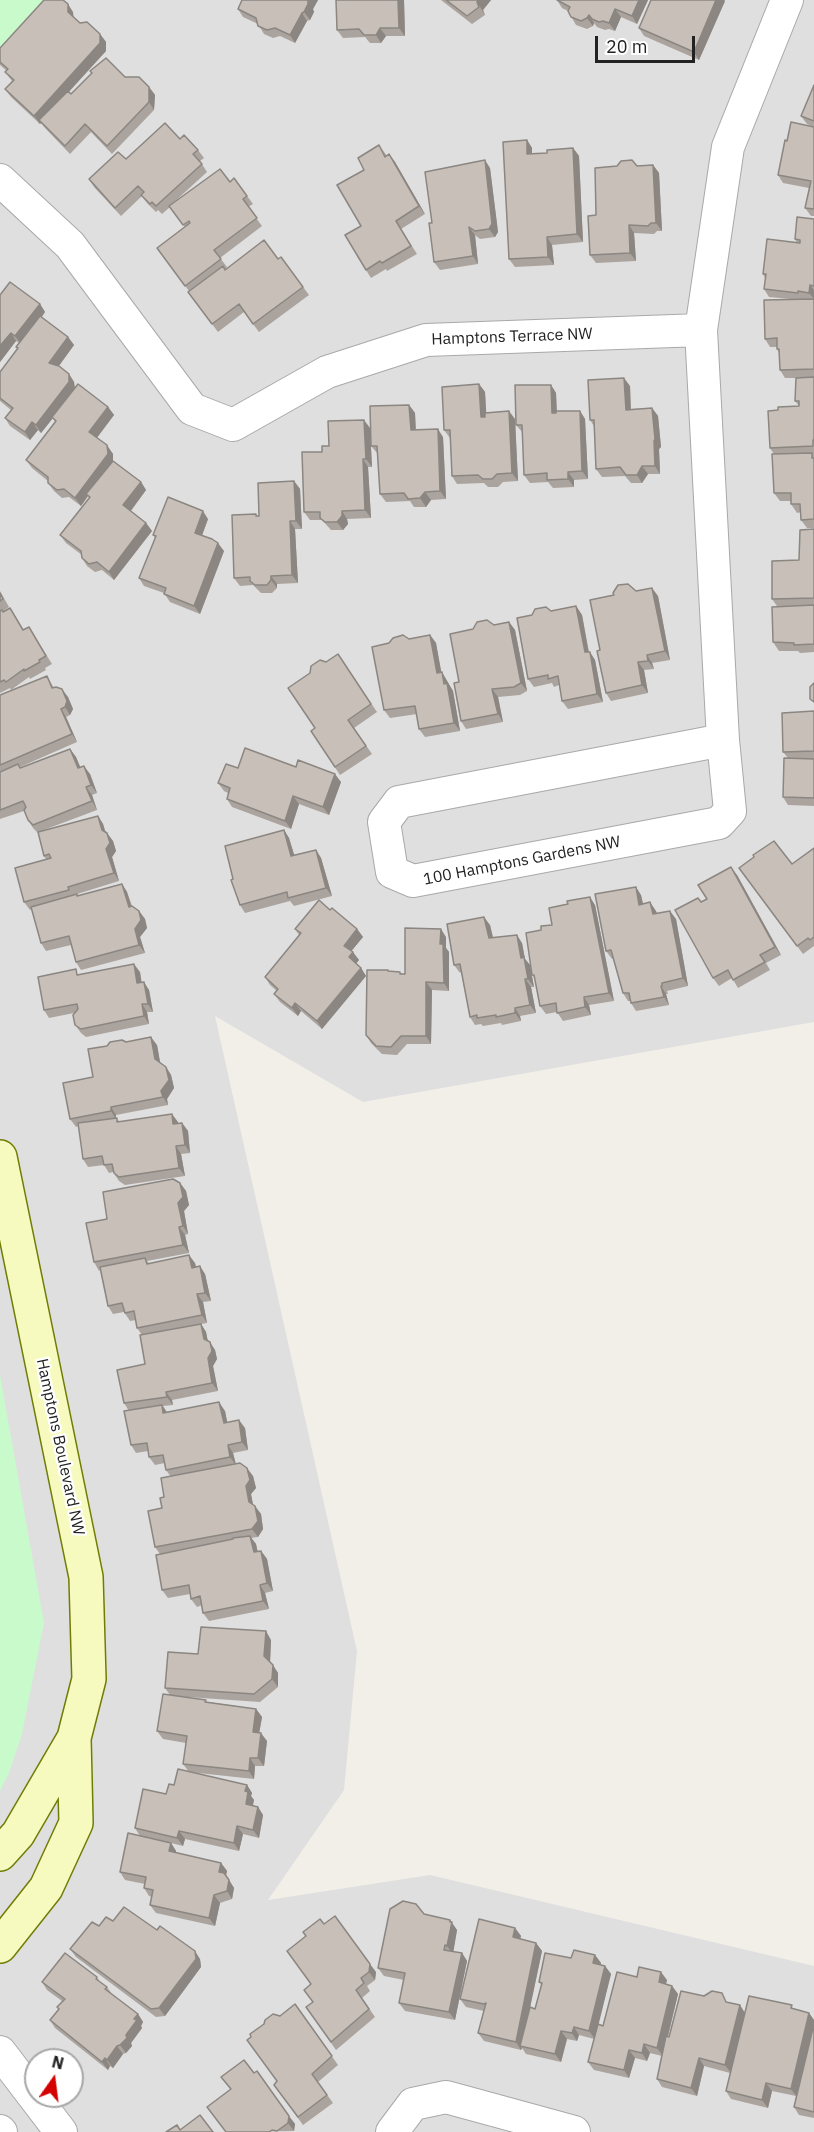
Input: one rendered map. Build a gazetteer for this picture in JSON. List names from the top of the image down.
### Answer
{
  "streets": {
    "street": ["Hamptons Terrace NW", "100 Hamptons Gardens NW", "Hamptons Boulevard NW"]
  },
  "crossings": [
    ["Hamptons Terrace NW", "100 Hamptons Gardens NW"]
  ],
  "scale_bar": "20 m",
  "north": "top"
}
